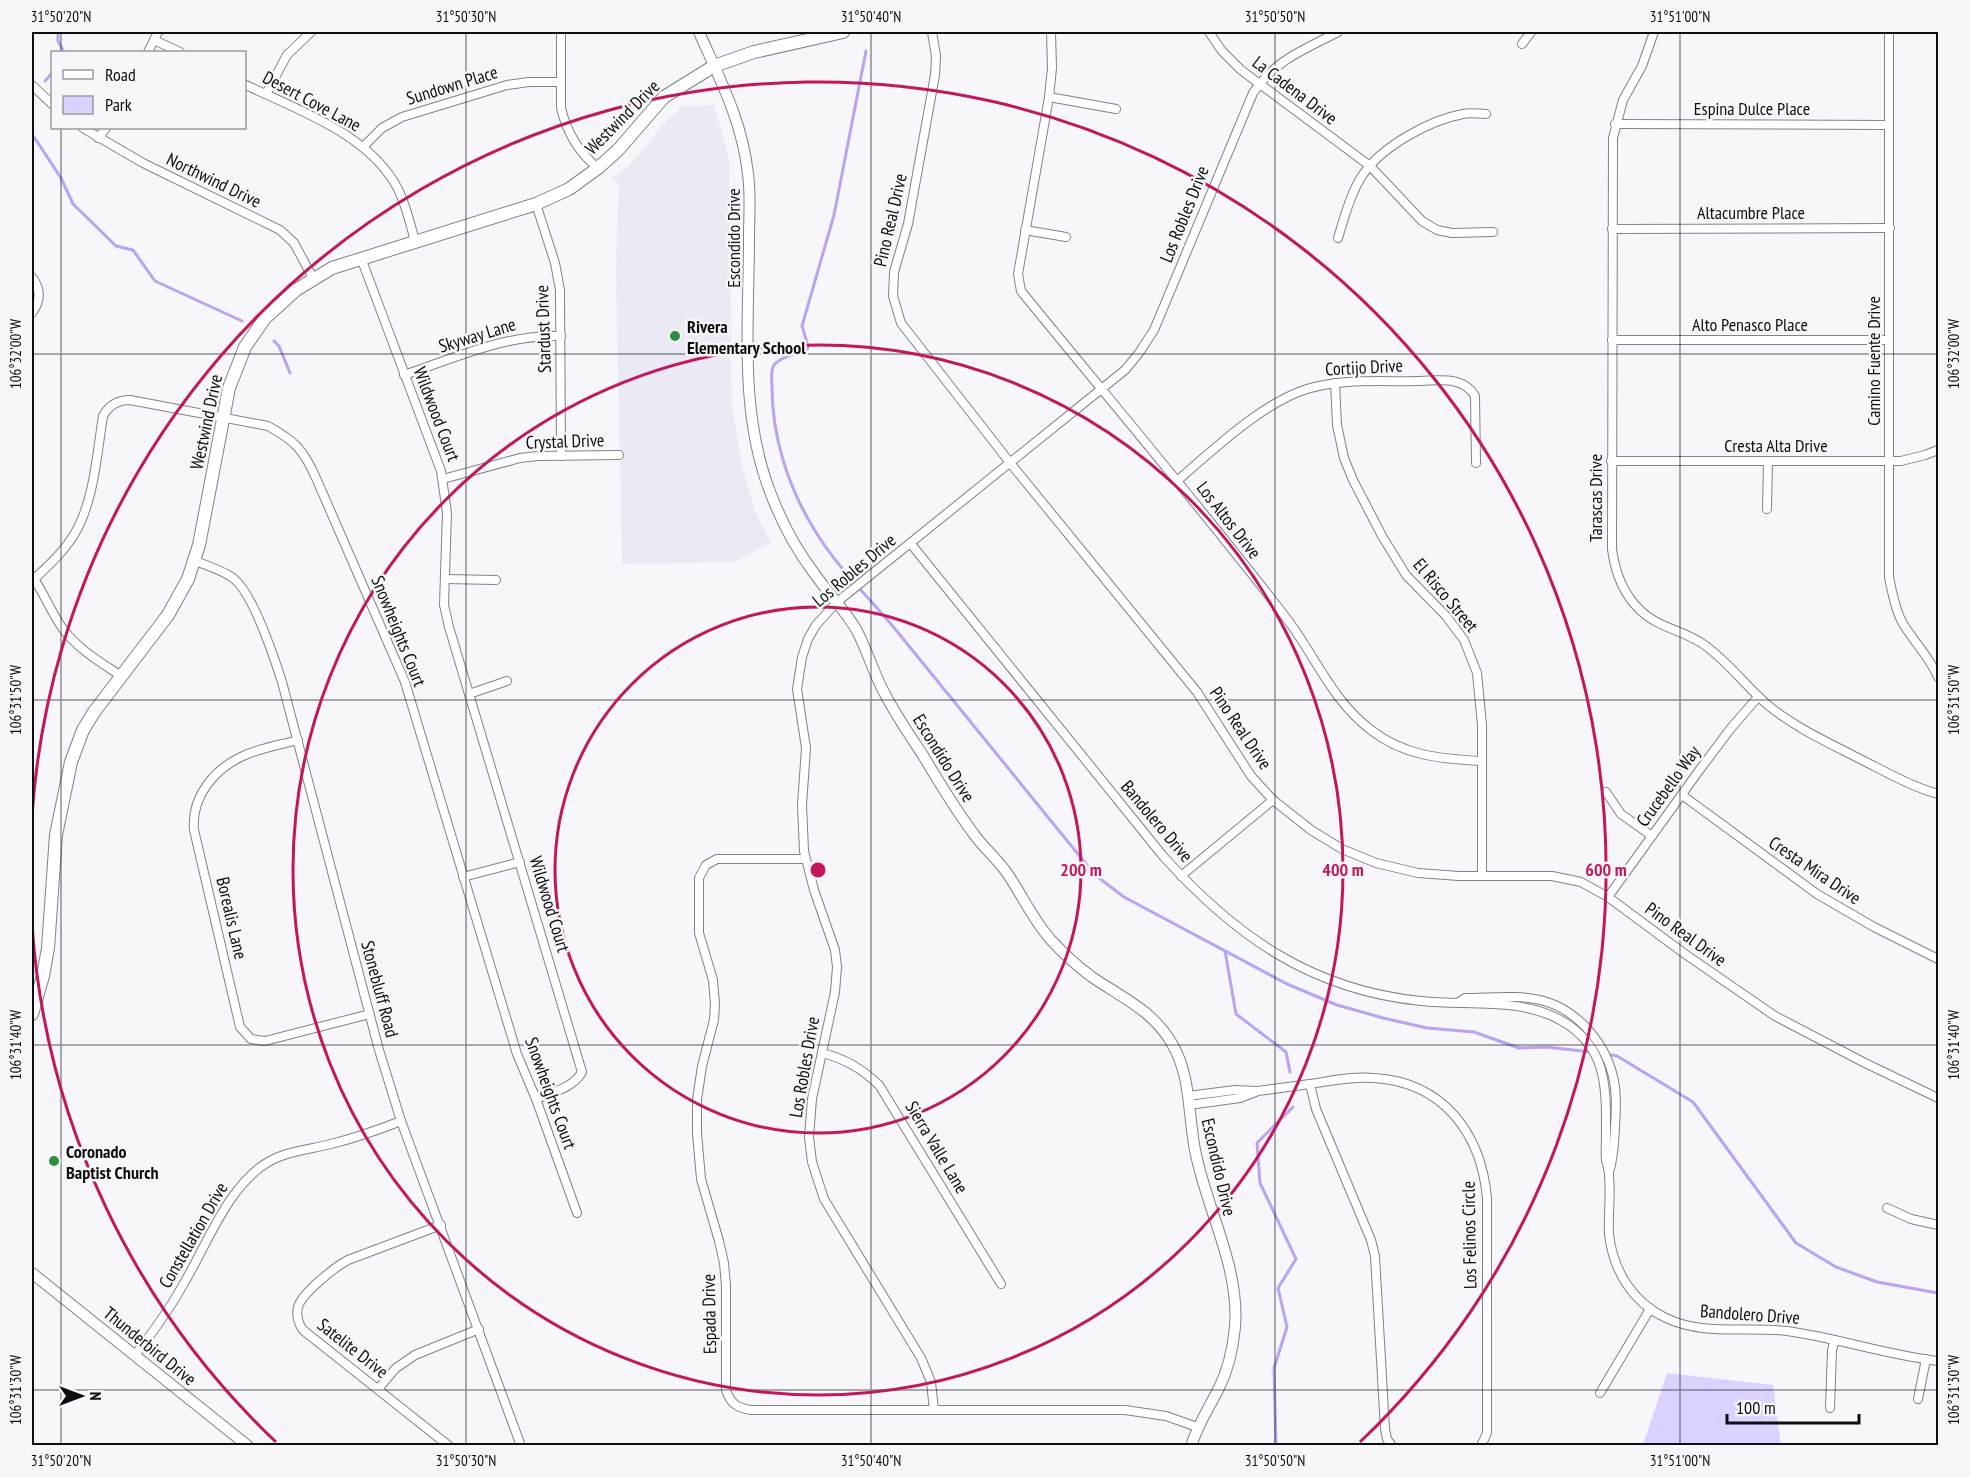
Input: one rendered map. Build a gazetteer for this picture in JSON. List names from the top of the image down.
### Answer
{
  "streets": {
    "main road": ["Westwind Drive"],
    "street": [
      "Sundown Place",
      "La Cadena Drive",
      "Desert Cove Lane",
      "Espina Dulce Place",
      "Northwind Drive",
      "Altacumbre Place",
      "Los Robles Drive",
      "Pino Real Drive",
      "Escondido Drive",
      "Alto Penasco Place",
      "Stardust Drive",
      "Skyway Lane",
      "Camino Fuente Drive",
      "Cortijo Drive",
      "Wildwood Court",
      "Crystal Drive",
      "Cresta Alta Drive",
      "Tarascas Drive",
      "Los Altos Drive",
      "El Risco Street",
      "Snowheights Court",
      "Crucebello Way",
      "Bandolero Drive",
      "Cresta Mira Drive",
      "Borealis Lane",
      "Stonebluff Road",
      "Sierra Valle Lane",
      "Constellation Drive",
      "Los Felinos Circle",
      "Espada Drive",
      "Thunderbird Drive",
      "Satelite Drive"
    ]
  },
  "crossings": [
    ["Sundown Place", "Desert Cove Lane"],
    ["La Cadena Drive", "Los Robles Drive"],
    ["Desert Cove Lane", "Westwind Drive"],
    ["Espina Dulce Place", "Camino Fuente Drive"],
    ["Espina Dulce Place", "Tarascas Drive"],
    ["Westwind Drive", "Northwind Drive"],
    ["Westwind Drive", "Escondido Drive"],
    ["Westwind Drive", "Stardust Drive"],
    ["Westwind Drive", "Wildwood Court"],
    ["Westwind Drive", "Snowheights Court"],
    ["Westwind Drive", "Stonebluff Road"],
    ["Altacumbre Place", "Camino Fuente Drive"],
    ["Altacumbre Place", "Tarascas Drive"],
    ["Los Robles Drive", "Pino Real Drive"],
    ["Los Robles Drive", "Escondido Drive"],
    ["Los Robles Drive", "Los Altos Drive"],
    ["Los Robles Drive", "Bandolero Drive"],
    ["Los Robles Drive", "Sierra Valle Lane"],
    ["Los Robles Drive", "Espada Drive"],
    ["Pino Real Drive", "El Risco Street"],
    ["Pino Real Drive", "Crucebello Way"],
    ["Escondido Drive", "Los Felinos Circle"],
    ["Escondido Drive", "Espada Drive"],
    ["Alto Penasco Place", "Camino Fuente Drive"],
    ["Alto Penasco Place", "Tarascas Drive"],
    ["Stardust Drive", "Skyway Lane"],
    ["Stardust Drive", "Crystal Drive"],
    ["Skyway Lane", "Wildwood Court"],
    ["Camino Fuente Drive", "Cresta Alta Drive"],
    ["Cortijo Drive", "Los Altos Drive"],
    ["Cortijo Drive", "El Risco Street"],
    ["Wildwood Court", "Crystal Drive"],
    ["Wildwood Court", "Snowheights Court"],
    ["Cresta Alta Drive", "Tarascas Drive"],
    ["Tarascas Drive", "Crucebello Way"],
    ["Los Altos Drive", "El Risco Street"],
    ["Crucebello Way", "Cresta Mira Drive"],
    ["Borealis Lane", "Stonebluff Road"],
    ["Stonebluff Road", "Constellation Drive"],
    ["Stonebluff Road", "Satelite Drive"],
    ["Constellation Drive", "Thunderbird Drive"]
  ],
  "places": ["Rivera Elementary School", "Coronado Baptist Church"],
  "legend": ["Road", "Park"],
  "scale_bar": "100 m",
  "north": "right",
  "coordinates": [
    "31°50'20\"N",
    "31°50'30\"N",
    "31°50'40\"N",
    "31°50'50\"N",
    "31°51'00\"N",
    "106°32'00\"W",
    "106°31'50\"W",
    "106°31'40\"W",
    "106°31'30\"W"
  ],
  "rings": ["200 m", "400 m", "600 m"]
}
